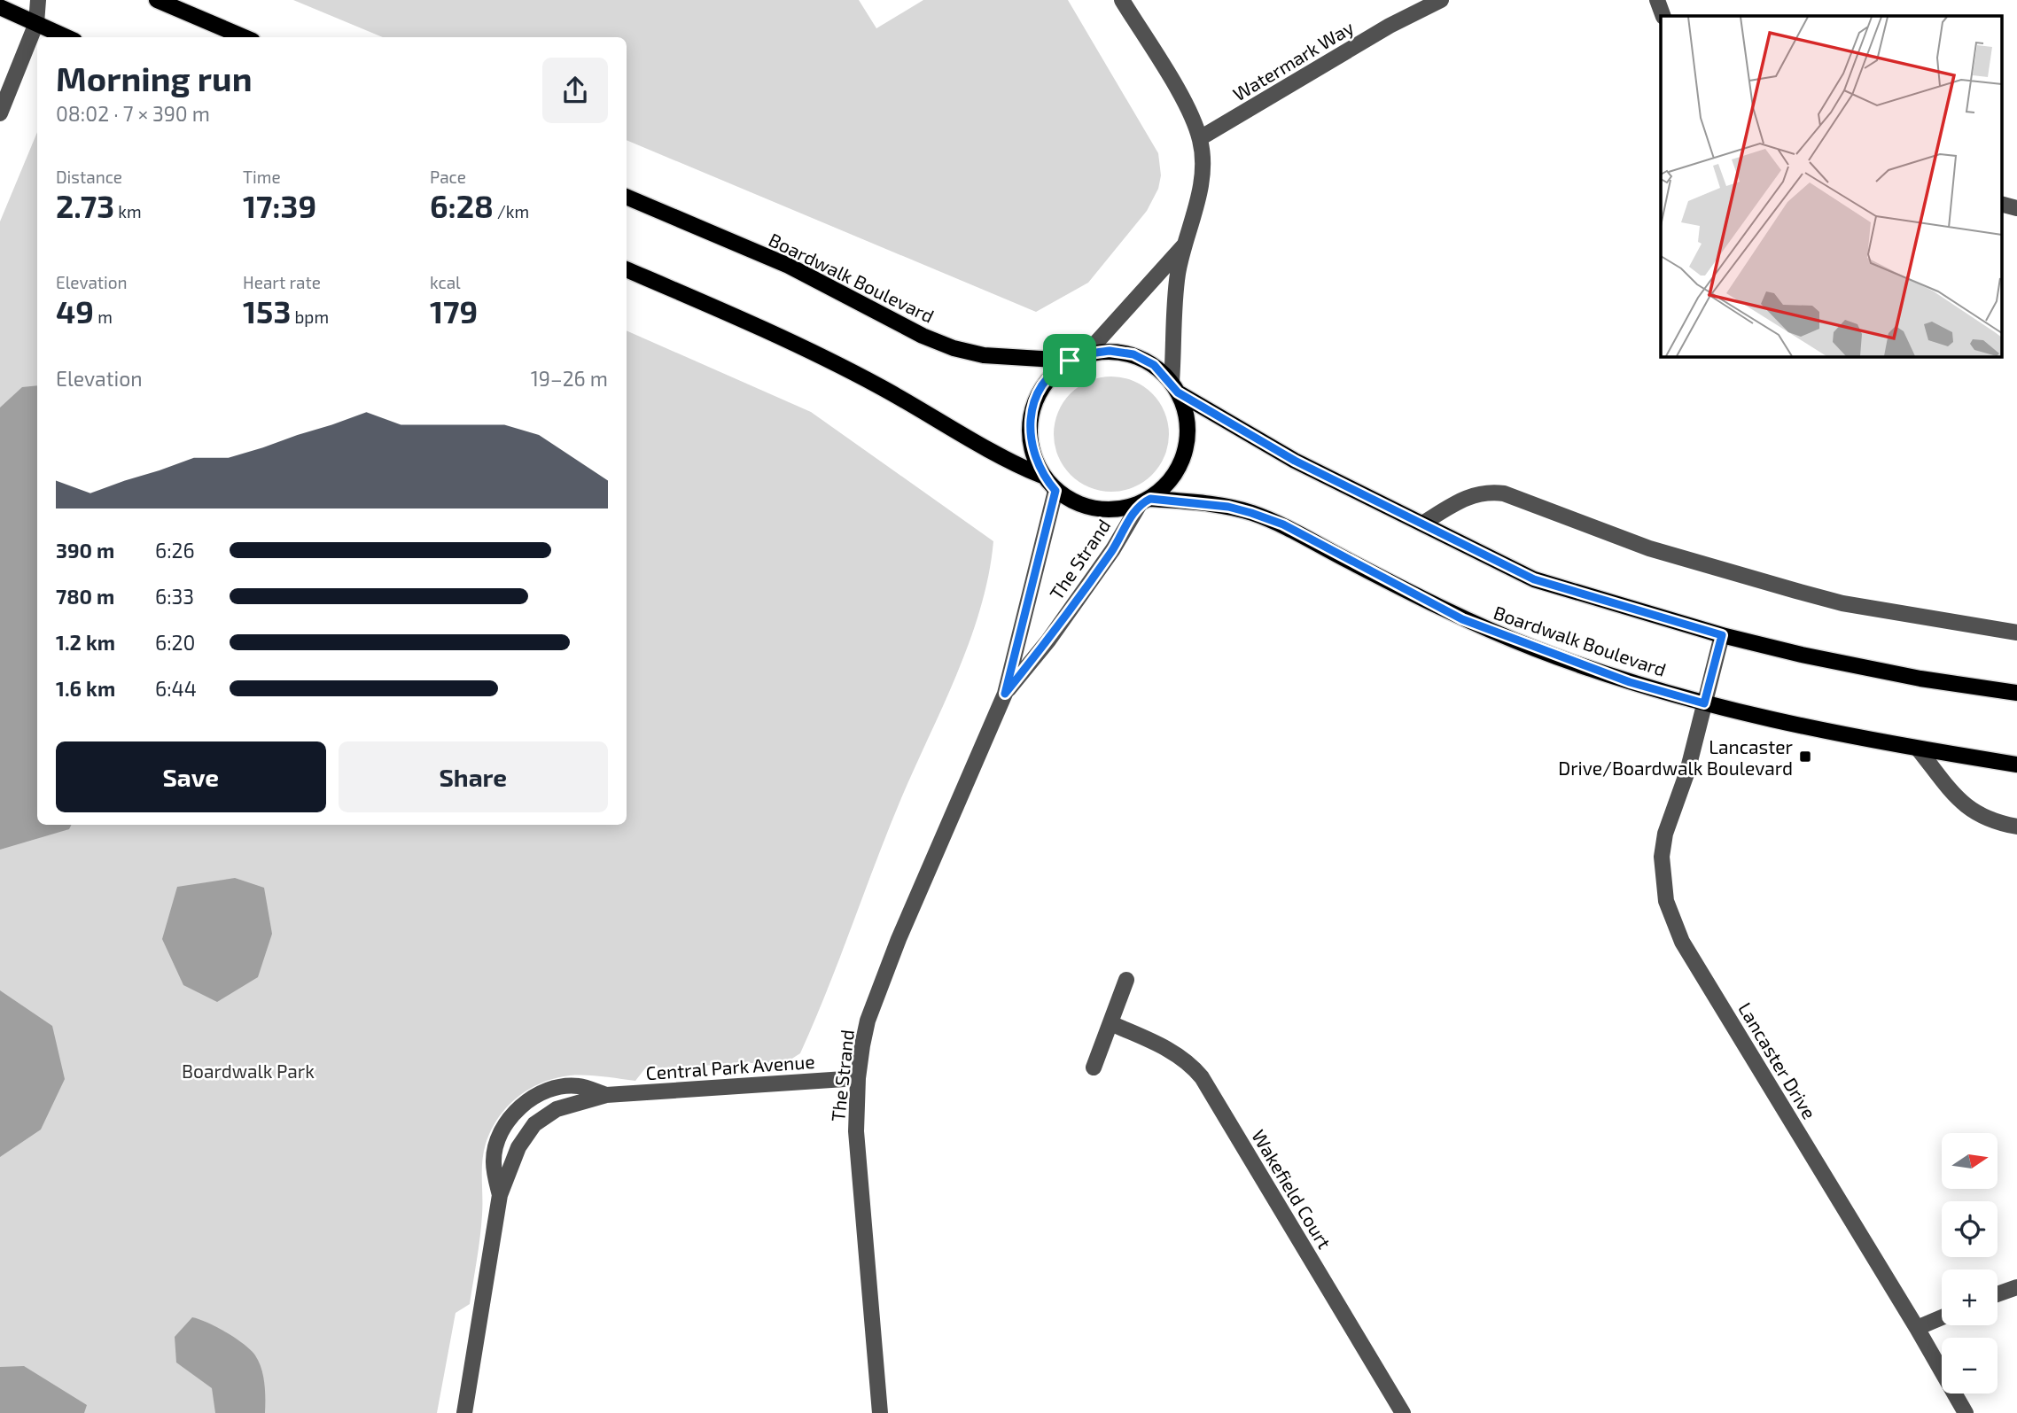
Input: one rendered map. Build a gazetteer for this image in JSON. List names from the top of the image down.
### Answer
{
  "streets": {
    "main road": ["Boardwalk Boulevard"],
    "street": [
      "Watermark Way",
      "The Strand",
      "Lancaster Drive",
      "Central Park Avenue",
      "Wakefield Court"
    ]
  },
  "crossings": [
    ["Boardwalk Boulevard", "The Strand"],
    ["Boardwalk Boulevard", "Lancaster Drive"],
    ["The Strand", "Central Park Avenue"]
  ],
  "parks": ["Boardwalk Park"],
  "places": {
    "transit": ["Lancaster Drive/Boardwalk Boulevard"]
  },
  "north": "right",
  "page": {
    "heading": ["Morning run", "08:02 · 7 × 390 m"],
    "stats": [
      ["Distance", "2.73 km"],
      ["Time", "17:39"],
      ["Pace", "6:28 /km"],
      ["Elevation", "49 m"],
      ["Heart rate", "153 bpm"],
      ["kcal", "179"]
    ],
    "chart": ["Elevation", "19–26 m"],
    "list": [
      {
        "name": "390 m",
        "note": "6:26"
      },
      {
        "name": "780 m",
        "note": "6:33"
      },
      {
        "name": "1.2 km",
        "note": "6:20"
      },
      {
        "name": "1.6 km",
        "note": "6:44"
      }
    ],
    "buttons": ["Save", "Share"],
    "map_buttons": ["+", "−"]
  }
}
